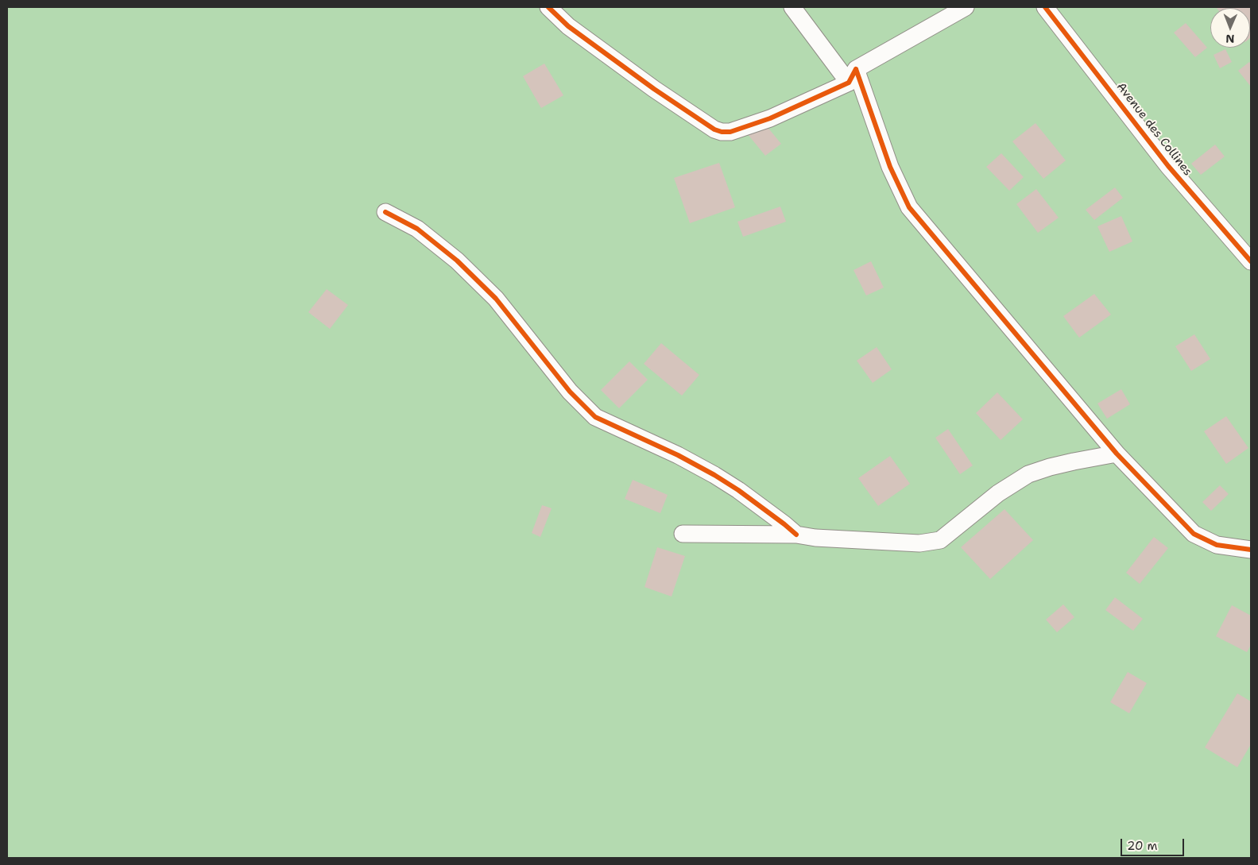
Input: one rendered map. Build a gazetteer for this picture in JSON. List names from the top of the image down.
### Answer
{
  "streets": {
    "street": ["Avenue des Collines"]
  },
  "scale_bar": "20 m",
  "north": "bottom"
}
